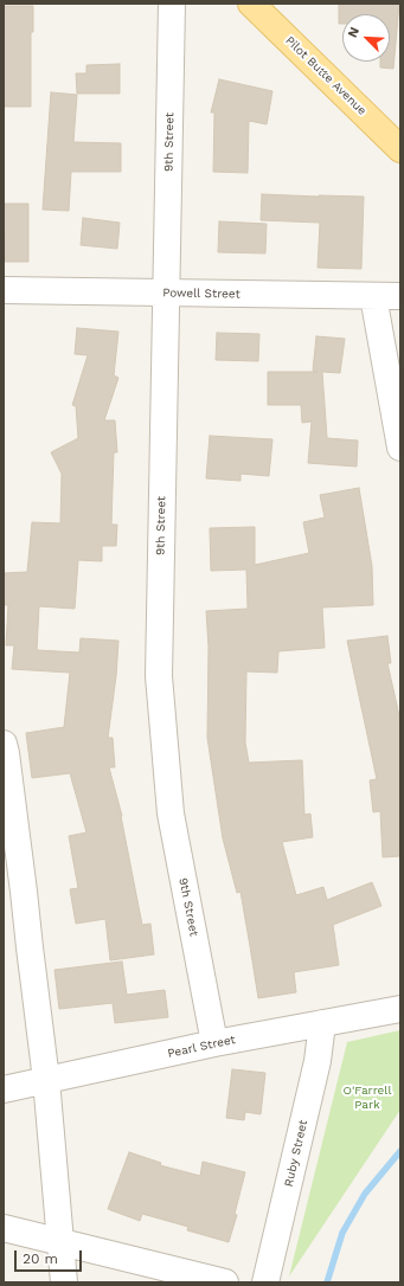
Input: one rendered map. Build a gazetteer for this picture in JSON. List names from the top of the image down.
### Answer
{
  "streets": {
    "main road": ["Pilot Butte Avenue"],
    "street": [
      "9th Street",
      "Powell Street",
      "Pearl Street",
      "Ruby Street"
    ]
  },
  "crossings": [
    ["9th Street", "Powell Street"],
    ["9th Street", "Pearl Street"],
    ["Pearl Street", "Ruby Street"]
  ],
  "parks": ["O'Farrell Park"],
  "scale_bar": "20 m",
  "north": "top left"
}
